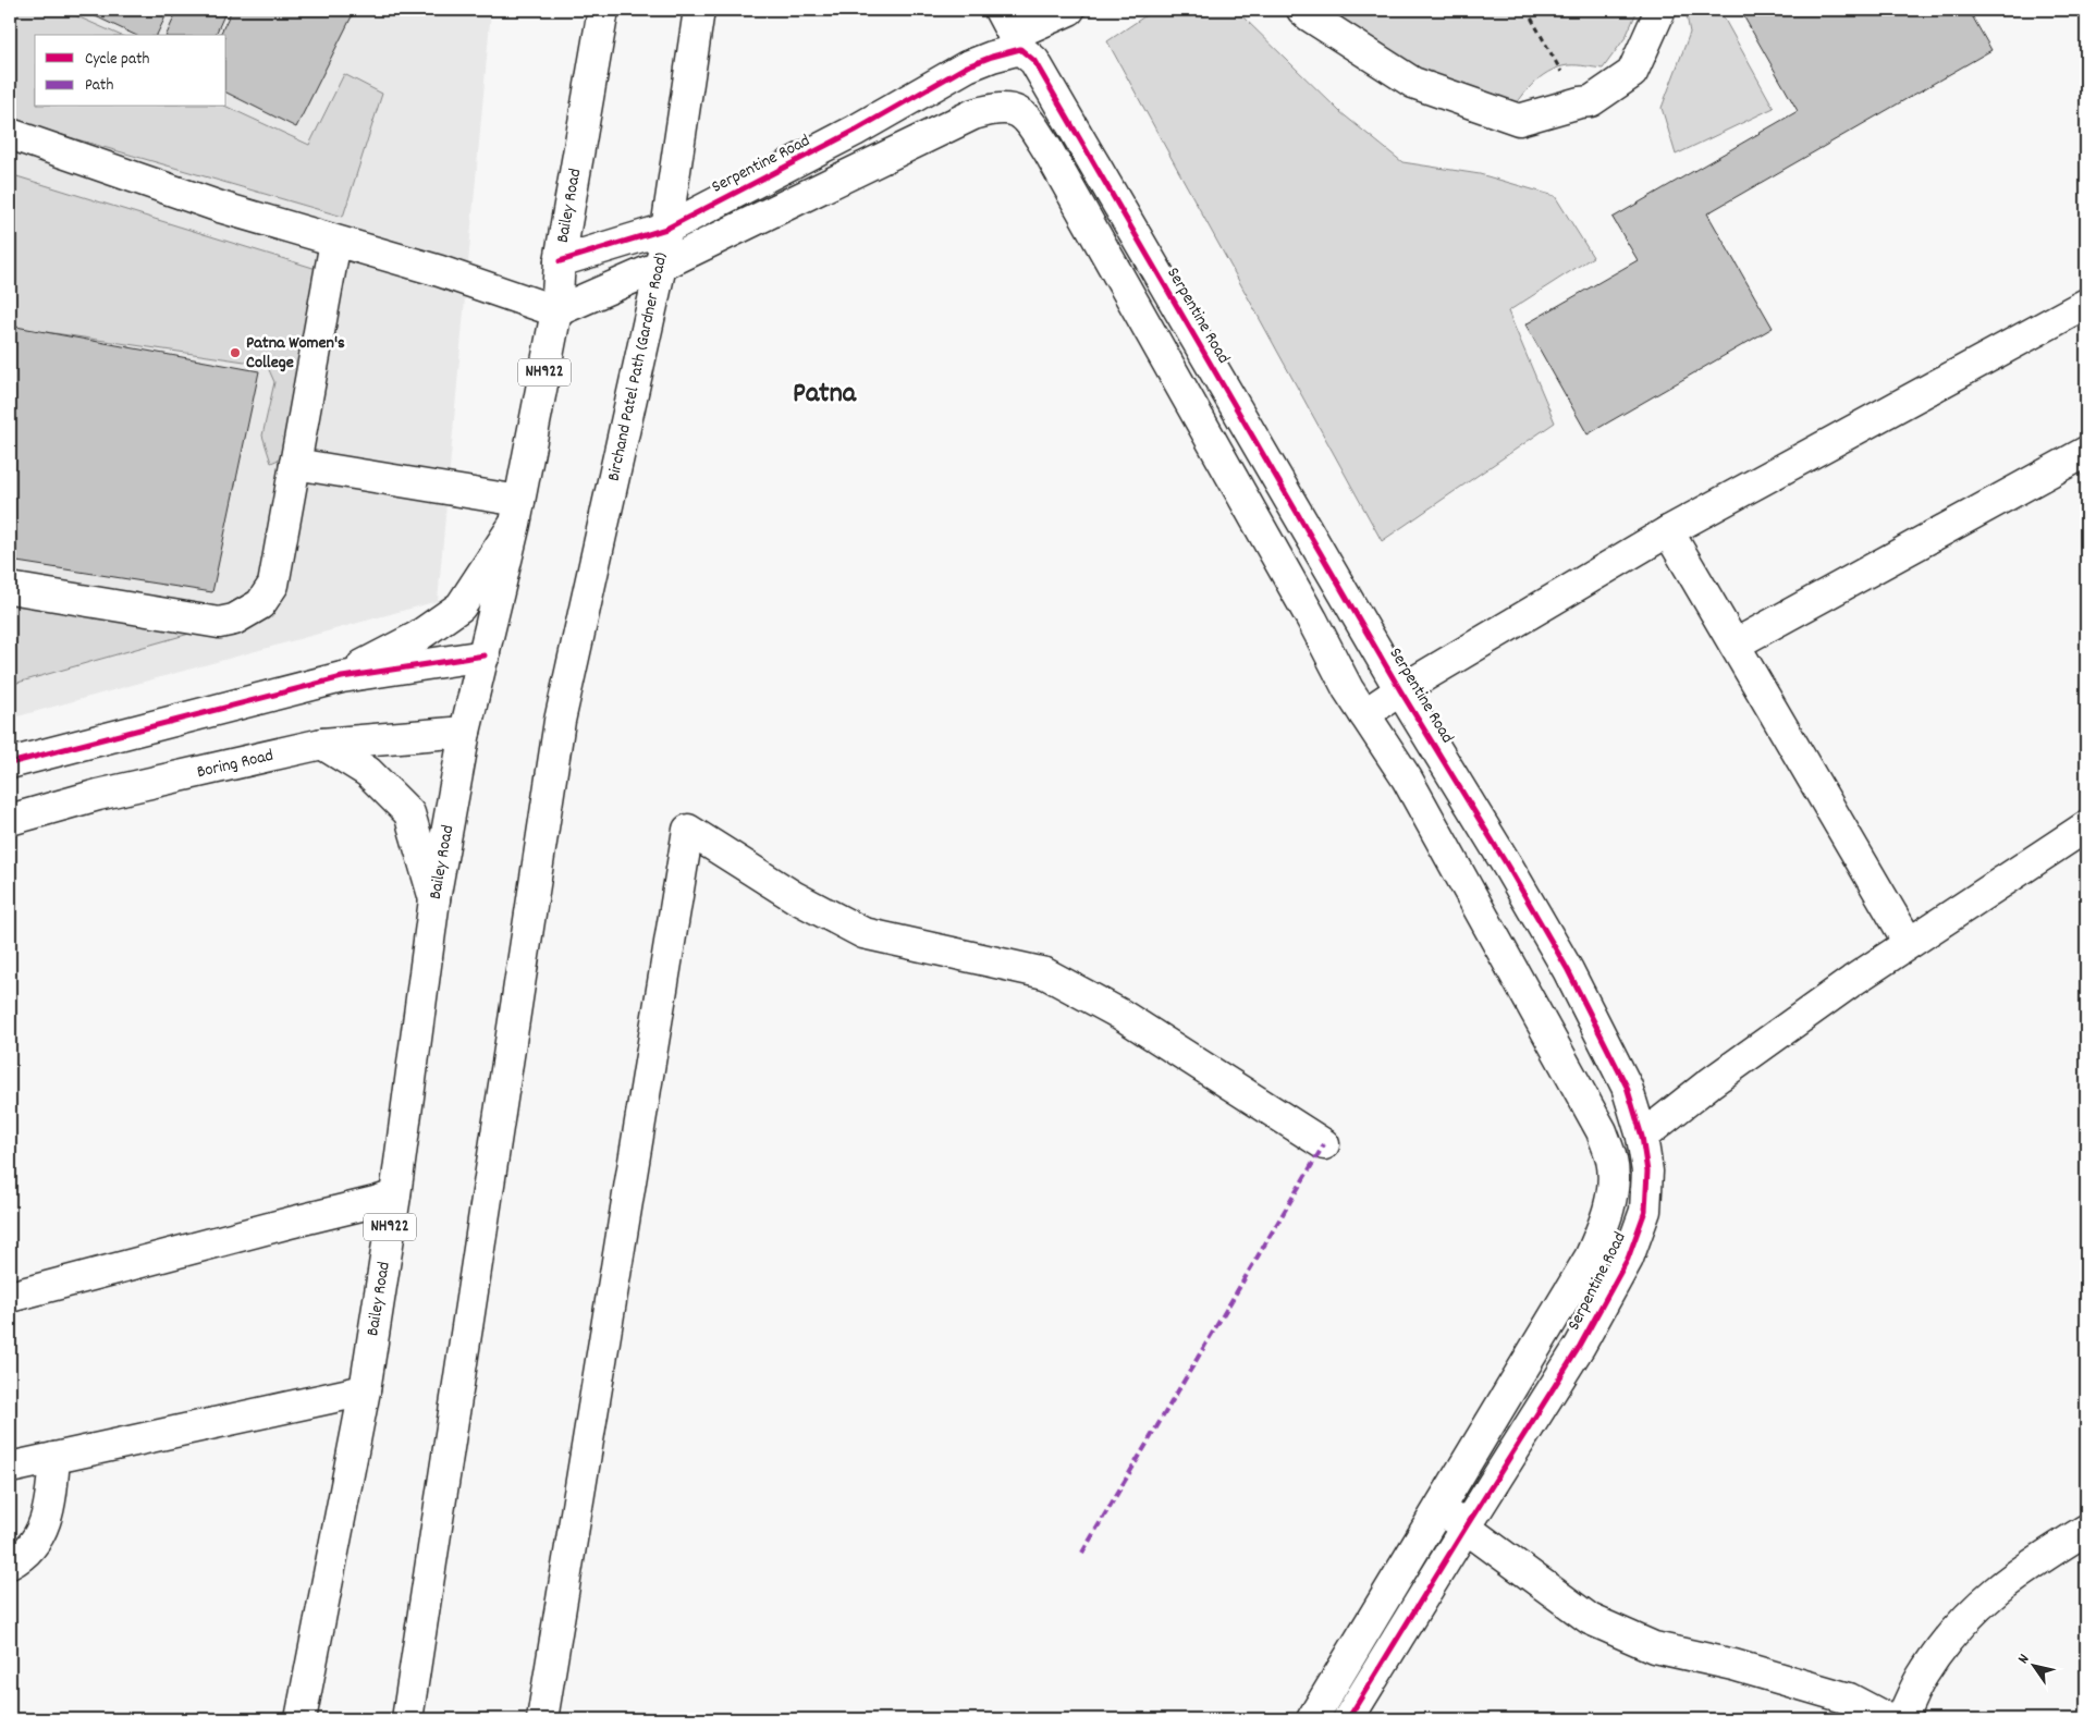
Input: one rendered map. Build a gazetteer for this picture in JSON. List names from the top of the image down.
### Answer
{
  "streets": {
    "main road": [
      "Serpentine Road",
      "Bailey Road",
      "Birchand Patel Path (Gardner Road)",
      "NH922",
      "Boring Road"
    ]
  },
  "crossings": [
    ["Serpentine Road", "Bailey Road"],
    ["Serpentine Road", "Birchand Patel Path (Gardner Road)"],
    ["Bailey Road", "Boring Road"]
  ],
  "districts": ["Patna"],
  "places": ["Patna Women's College"],
  "legend": ["Cycle path", "Path"],
  "north": "top left"
}
